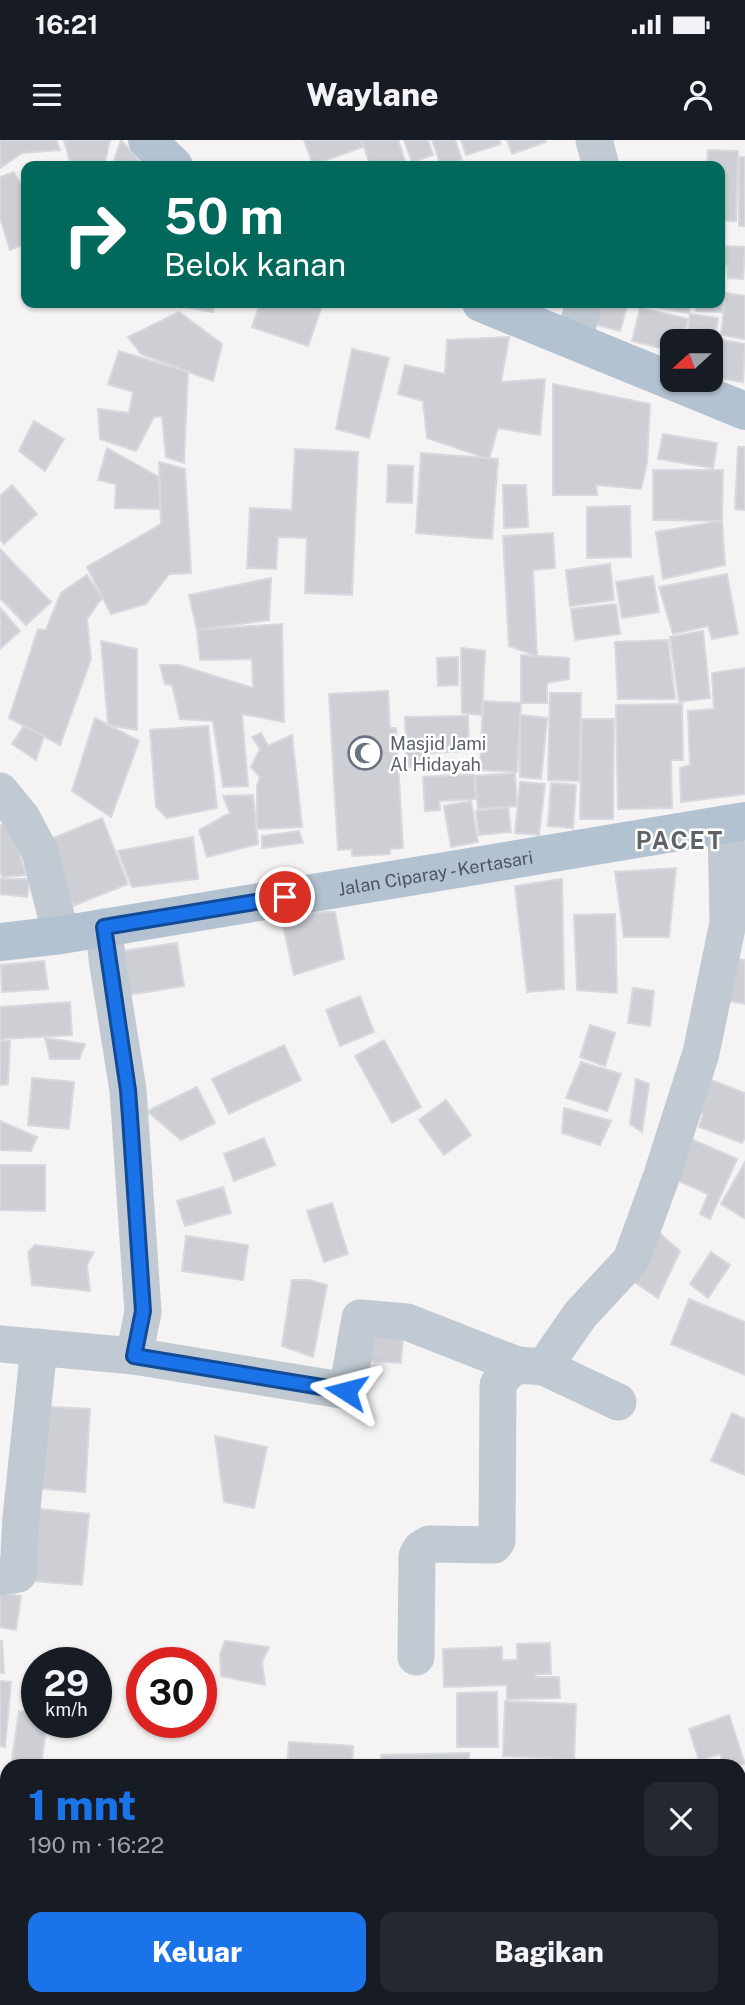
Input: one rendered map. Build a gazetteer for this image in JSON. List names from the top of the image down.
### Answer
{
  "streets": {
    "main road": ["Jalan Ciparay - Kertasari"]
  },
  "districts": ["PACET"],
  "places": {
    "mosque": ["Masjid Jami Al Hidayah"]
  },
  "north": "left",
  "page": {
    "status": "16:21",
    "header": "Waylane",
    "turn": ["50 m", "Belok kanan"],
    "speed": "29 km/h",
    "limit": "30",
    "heading": ["1 mnt", "190 m · 16:22"],
    "buttons": ["Keluar", "Bagikan"]
  }
}
